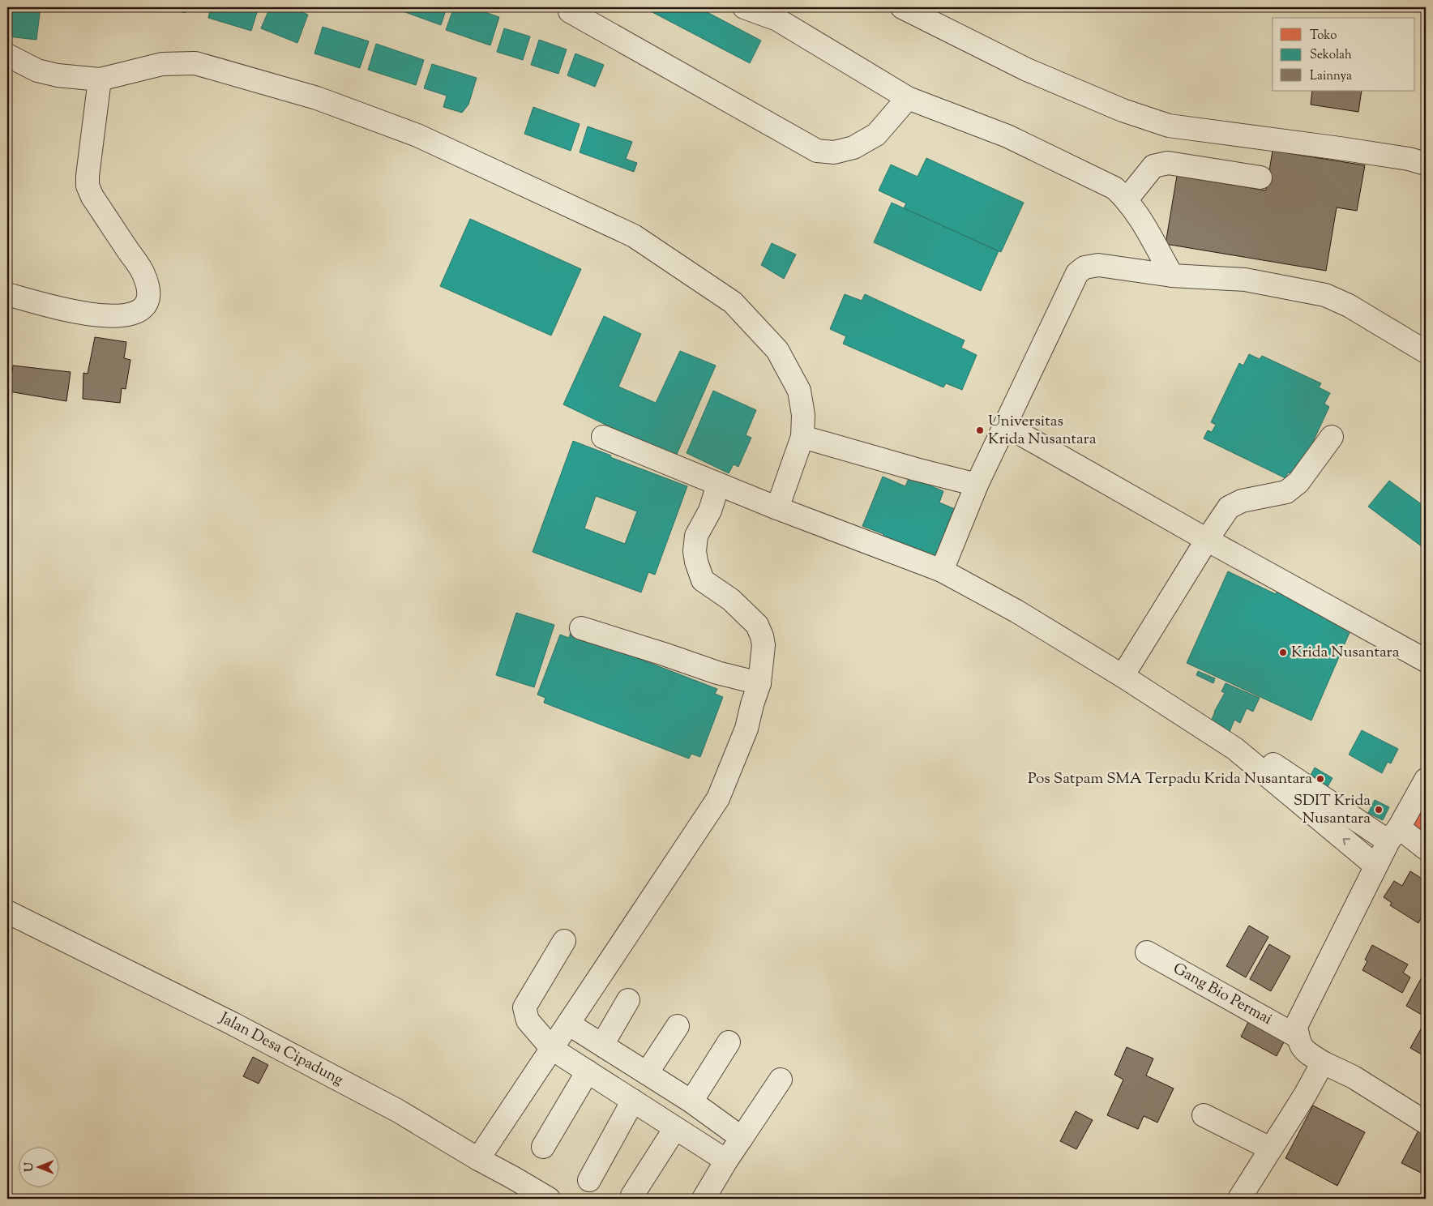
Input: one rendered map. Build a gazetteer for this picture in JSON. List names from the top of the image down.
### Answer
{
  "streets": {
    "street": ["Gang Bio Permai", "Jalan Desa Cipadung"]
  },
  "places": [
    "Universitas Krida Nusantara",
    "Krida Nusantara",
    "Pos Satpam SMA Terpadu Krida Nusantara",
    "SDIT Krida Nusantara"
  ],
  "legend": ["Toko", "Sekolah", "Lainnya"],
  "north": "left"
}
